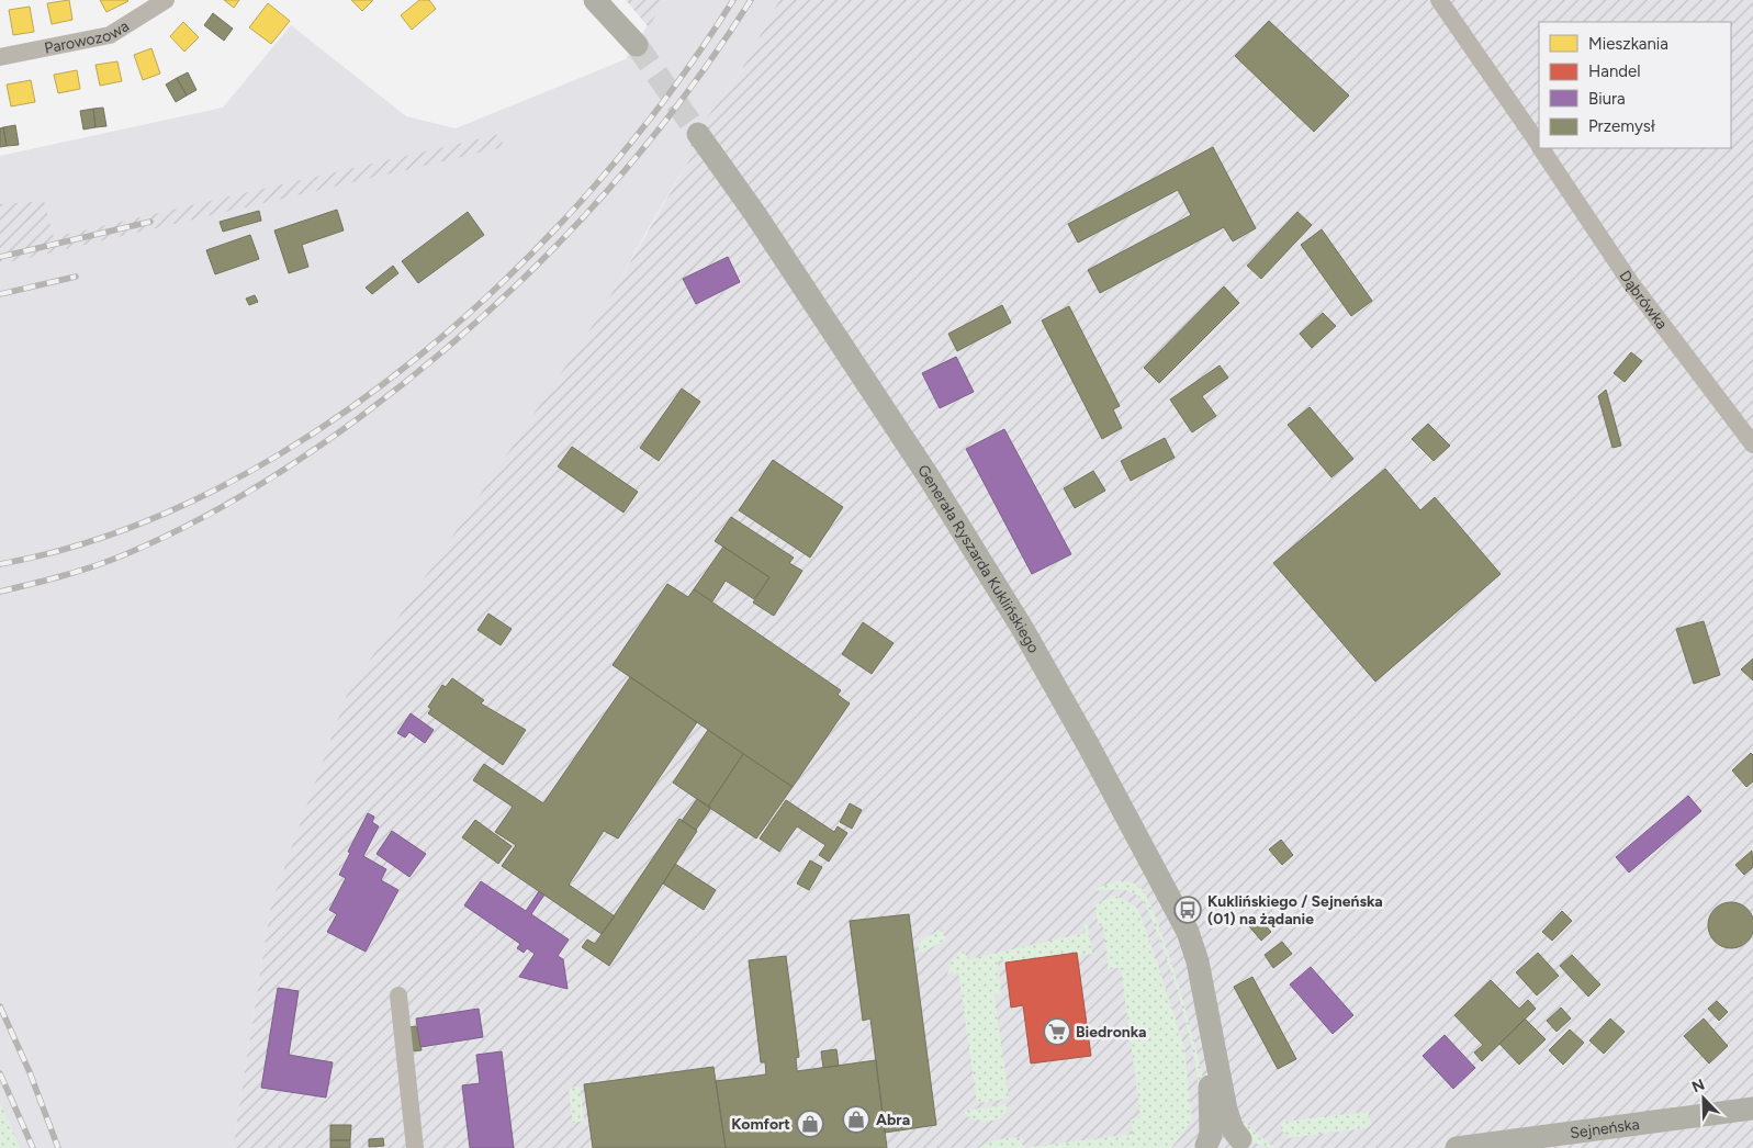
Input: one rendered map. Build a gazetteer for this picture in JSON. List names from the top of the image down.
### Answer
{
  "streets": {
    "main road": ["Generała Ryszarda Kuklińskiego", "Sejneńska"],
    "street": ["Parowozowa", "Dąbrówka"]
  },
  "places": {
    "bus stop": ["Kuklińskiego / Sejneńska (01) na żądanie"],
    "supermarket": ["Biedronka"],
    "shop": ["Abra", "Komfort"]
  },
  "legend": [
    "Mieszkania",
    "Handel",
    "Biura",
    "Przemysł"
  ],
  "north": "top left"
}
